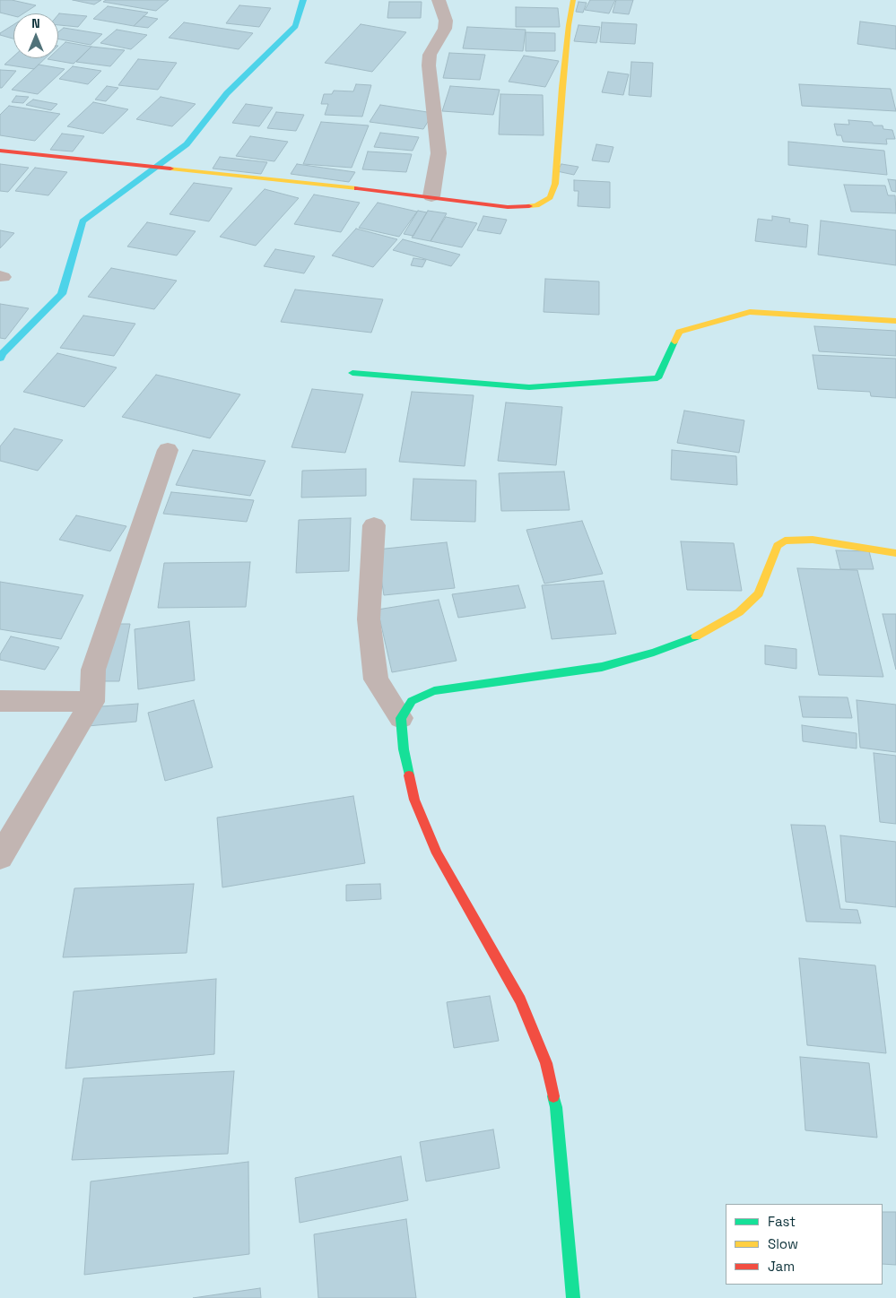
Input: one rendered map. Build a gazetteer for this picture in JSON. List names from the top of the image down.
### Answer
{
  "legend": ["Fast", "Slow", "Jam"],
  "north": "top"
}
